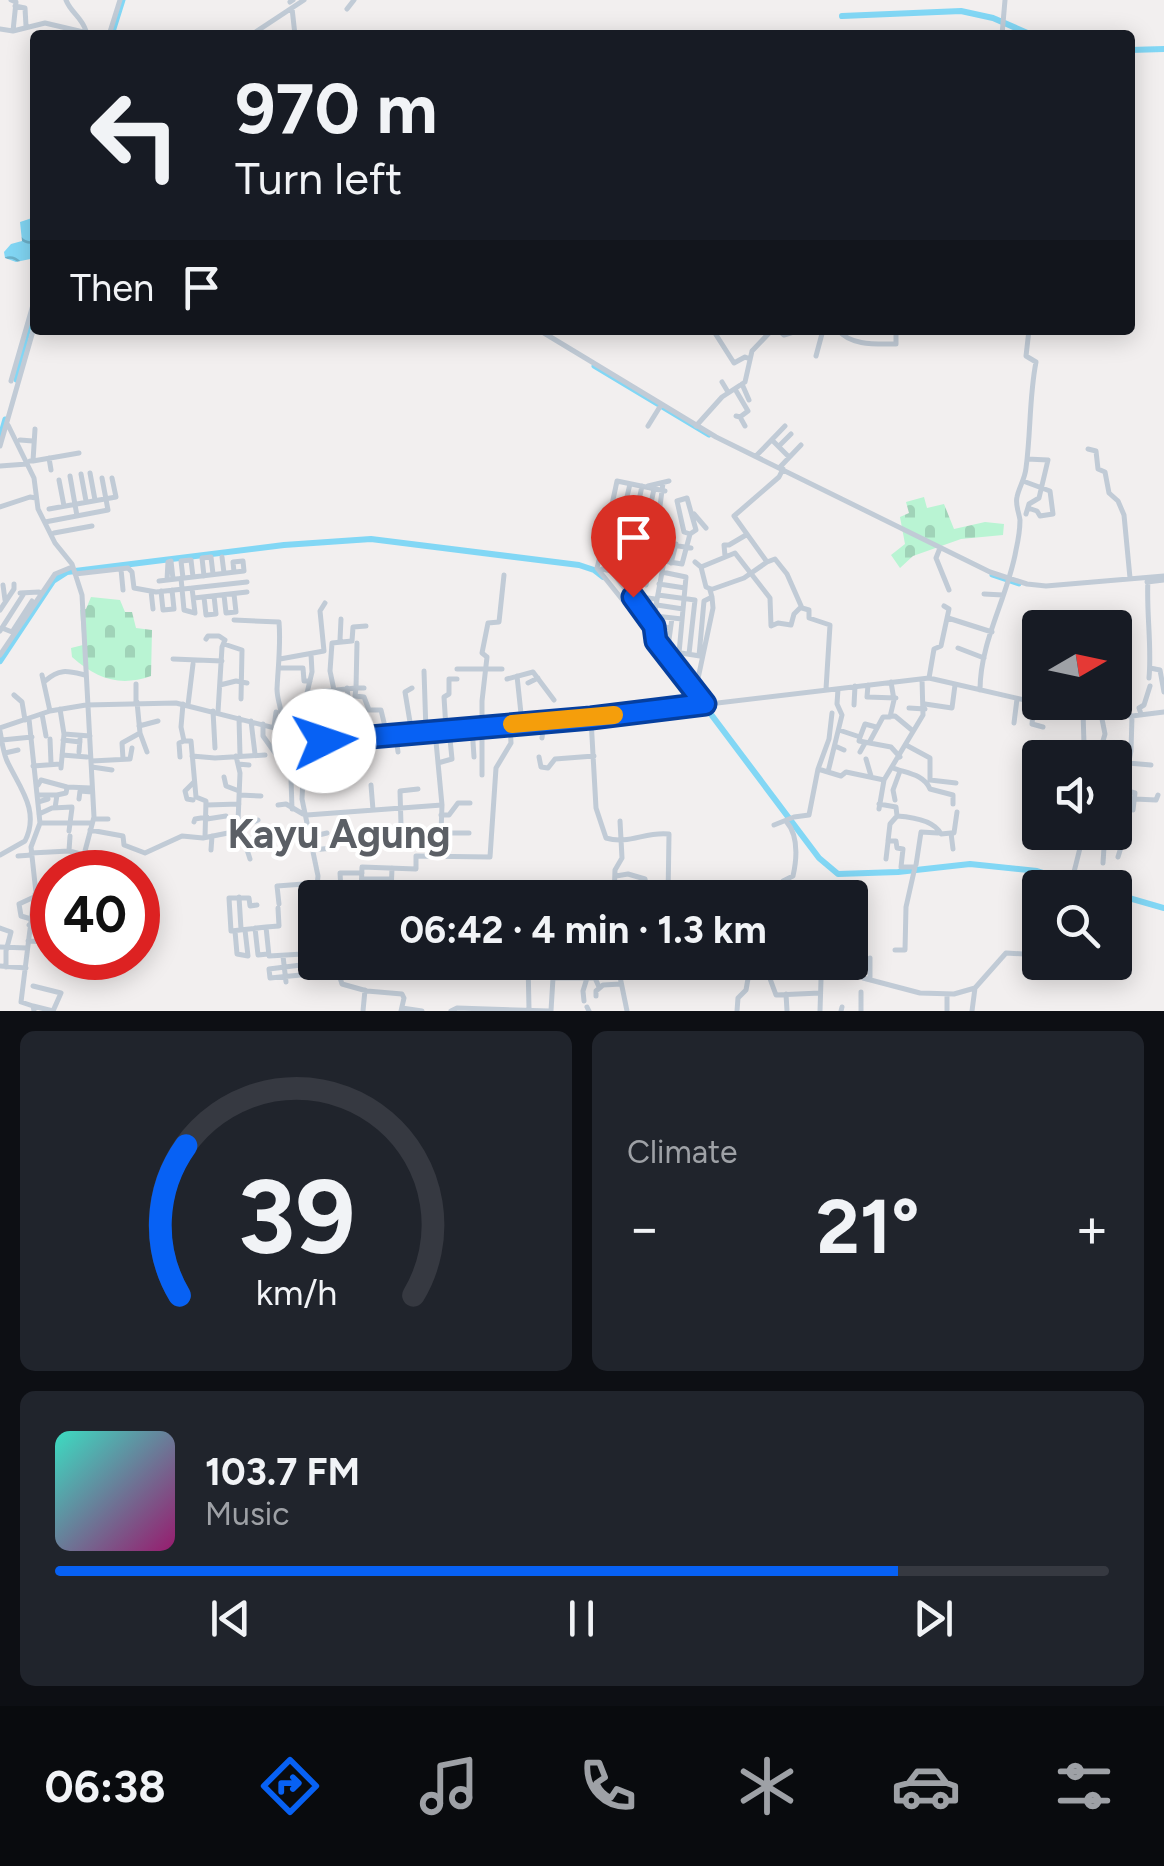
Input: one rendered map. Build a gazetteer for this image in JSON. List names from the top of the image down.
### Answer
{
  "districts": ["Kayu Agung"],
  "north": "right",
  "page": {
    "turn": ["970 m", "Turn left"],
    "then": "Then",
    "limit": "40",
    "trip": "06:42 · 4 min · 1.3 km",
    "tile": "Climate",
    "heat": ["−", "21°", "+"],
    "song": ["103.7 FM", "Music"],
    "tabs": "06:38",
    "gauge": ["39", "km/h"]
  }
}
